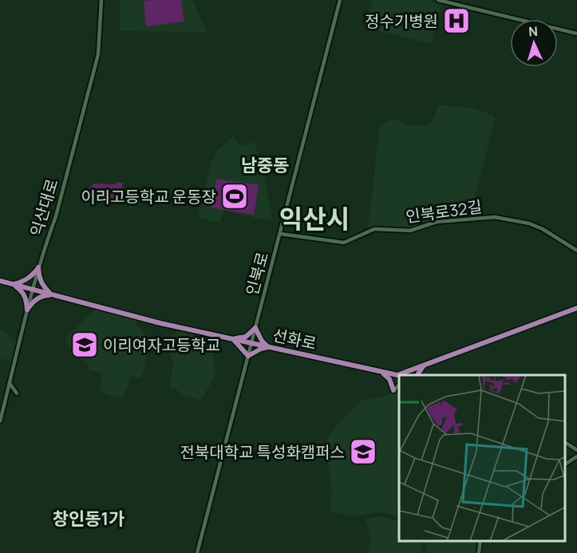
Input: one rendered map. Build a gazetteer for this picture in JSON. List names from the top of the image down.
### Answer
{
  "streets": {
    "main road": ["선화로"],
    "street": ["익산대로", "인북로32길", "인북로"]
  },
  "crossings": [
    ["익산대로", "선화로"],
    ["인북로32길", "인북로"],
    ["인북로", "선화로"]
  ],
  "districts": ["남중동", "익산시", "창인동1가"],
  "places": {
    "hospital": ["정수기병원"],
    "sports": ["이리고등학교 운동장"],
    "school or university": ["이리여자고등학교", "전북대학교 특성화캠퍼스"]
  },
  "north": "top"
}
